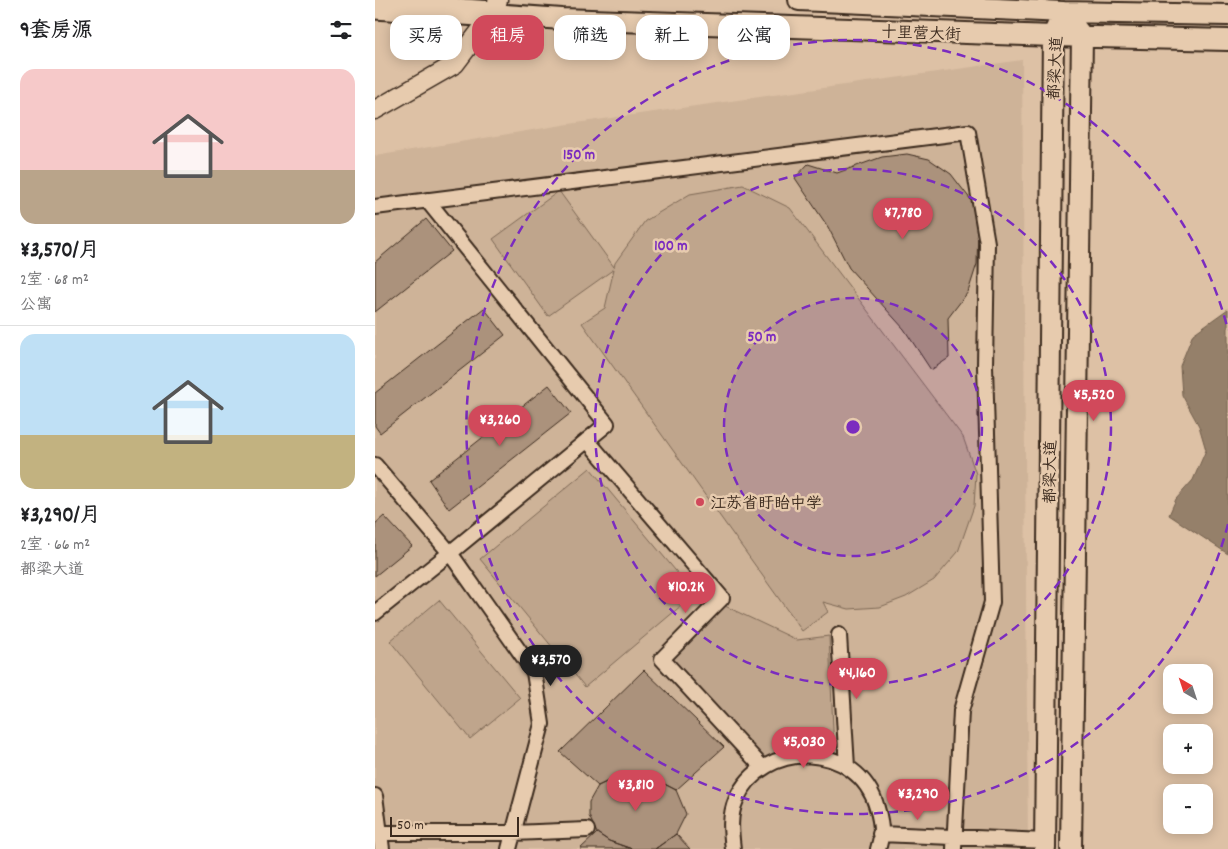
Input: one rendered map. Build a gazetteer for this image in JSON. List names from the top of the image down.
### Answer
{
  "streets": {
    "main road": ["十里营大街", "都梁大道"]
  },
  "crossings": [
    ["十里营大街", "都梁大道"]
  ],
  "places": ["江苏省盱眙中学"],
  "scale_bar": "50 m",
  "north": "top left",
  "page": {
    "heading": "9套房源",
    "chip": [
      "买房",
      "租房",
      "筛选",
      "新上",
      "公寓"
    ],
    "list": [
      {
        "name": "¥3,570/月",
        "note": "2室 · 68 m² · 公寓"
      },
      {
        "name": "¥3,290/月",
        "note": "2室 · 66 m² · 都梁大道"
      }
    ],
    "price": [
      "¥7,780",
      "¥5,520",
      "¥3,260",
      "¥10.2K",
      "¥3,570",
      "¥4,160",
      "¥5,030",
      "¥3,810",
      "¥3,290"
    ],
    "map_buttons": ["+", "−"],
    "scale": "50 m"
  },
  "rings": ["150 m", "100 m", "50 m"]
}
